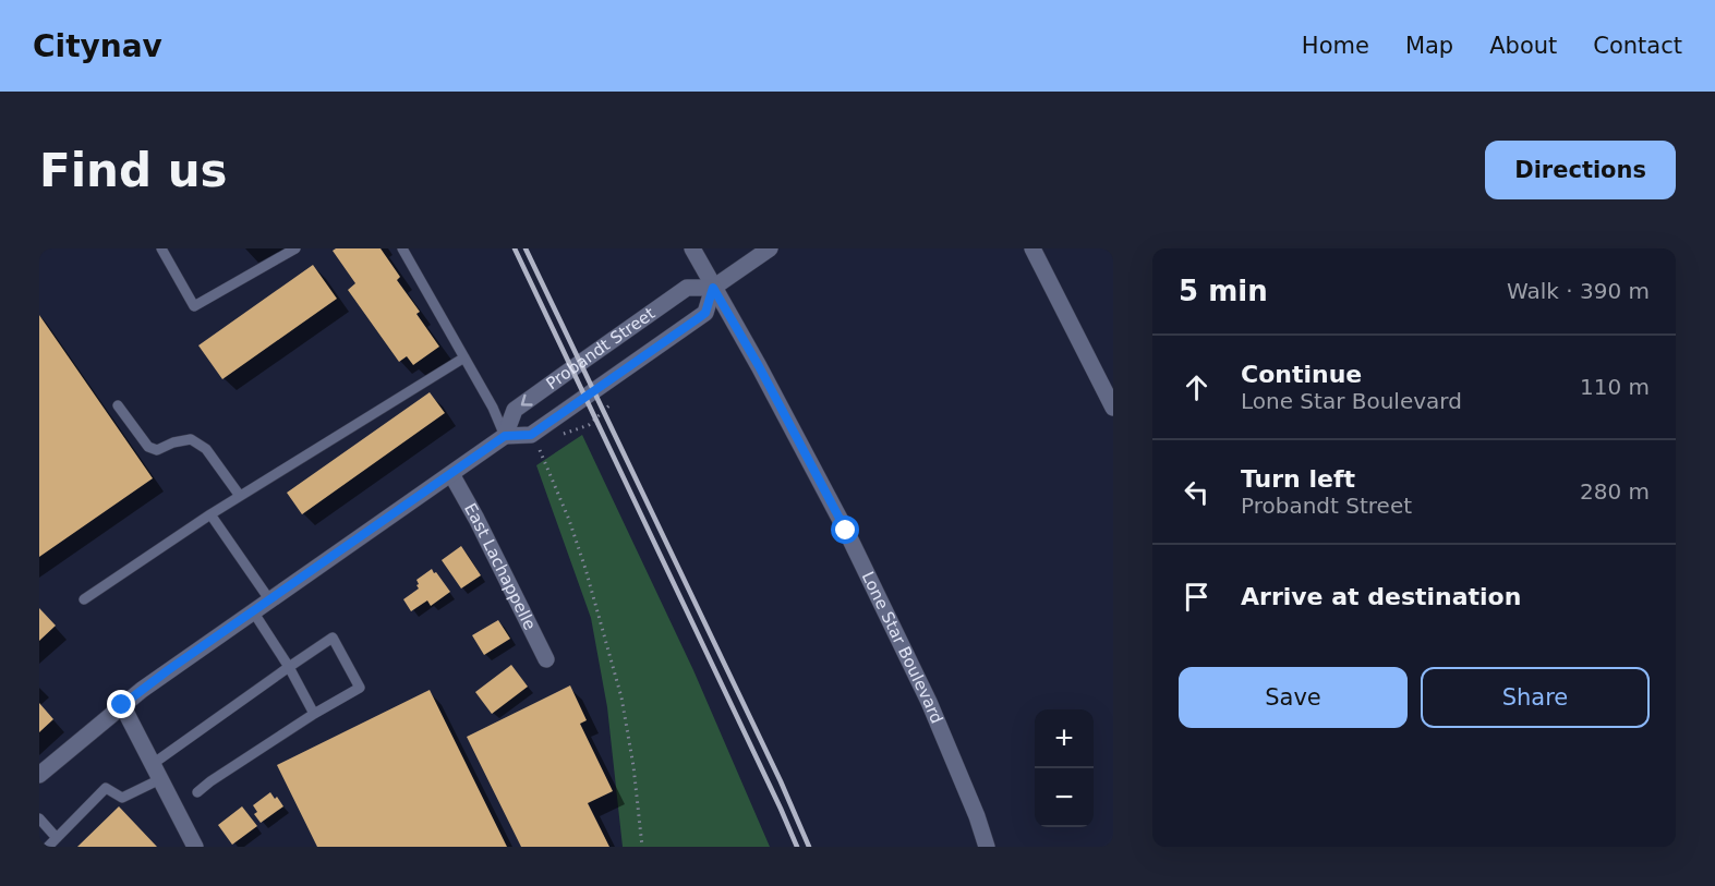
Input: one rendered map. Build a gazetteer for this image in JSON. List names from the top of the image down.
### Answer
{
  "streets": {
    "street": ["Probandt Street", "East Lachappelle", "Lone Star Boulevard"]
  },
  "crossings": [
    ["Probandt Street", "East Lachappelle"],
    ["Probandt Street", "Lone Star Boulevard"]
  ],
  "page": {
    "header": "Citynav",
    "nav": [
      "Home",
      "Map",
      "About",
      "Contact"
    ],
    "buttons": [
      "Directions",
      ["Save", "Share"]
    ],
    "title": "Find us",
    "heading": ["5 min", "Walk · 390 m"],
    "list": [
      ["Continue", "Lone Star Boulevard", "110 m"],
      ["Turn left", "Probandt Street", "280 m"],
      "Arrive at destination"
    ],
    "map_buttons": ["+", "−"]
  }
}
